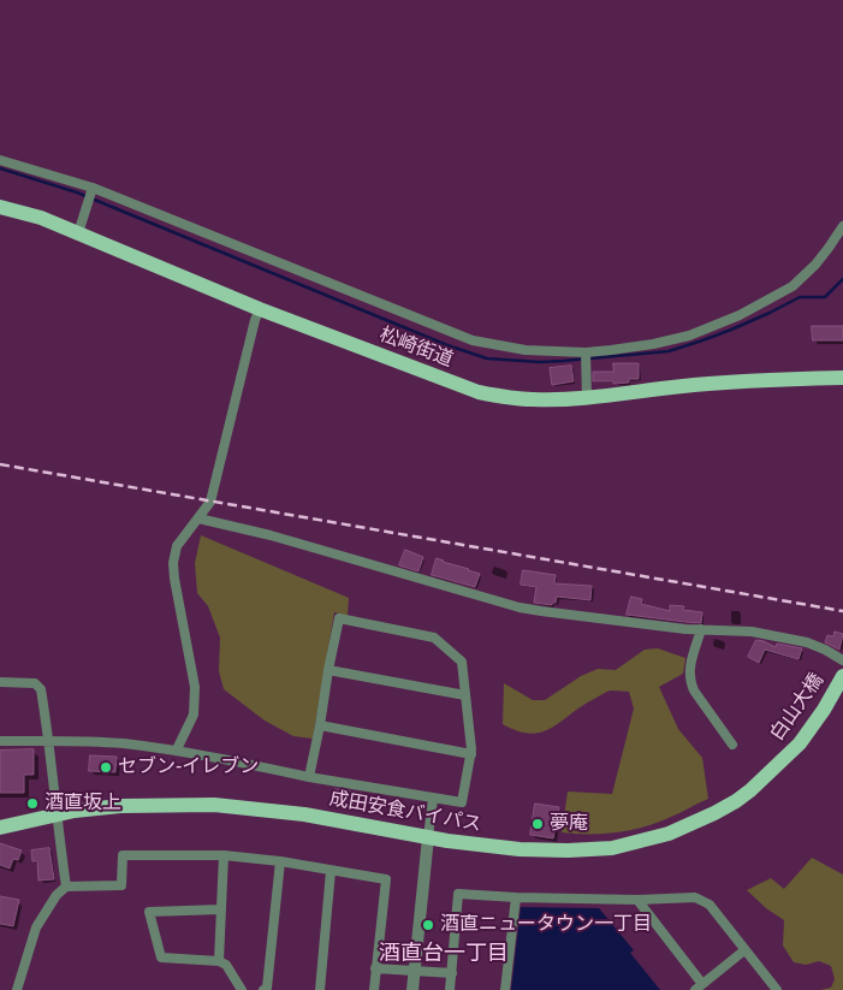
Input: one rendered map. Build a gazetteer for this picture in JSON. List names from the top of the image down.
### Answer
{
  "streets": {
    "main road": ["松崎街道", "白山大橋", "成田安食バイパス"]
  },
  "crossings": [
    ["白山大橋", "成田安食バイパス"]
  ],
  "districts": ["酒直台一丁目"],
  "places": [
    "セブン-イレブン",
    "酒直坂上",
    "夢庵",
    "酒直ニュータウン一丁目"
  ]
}
